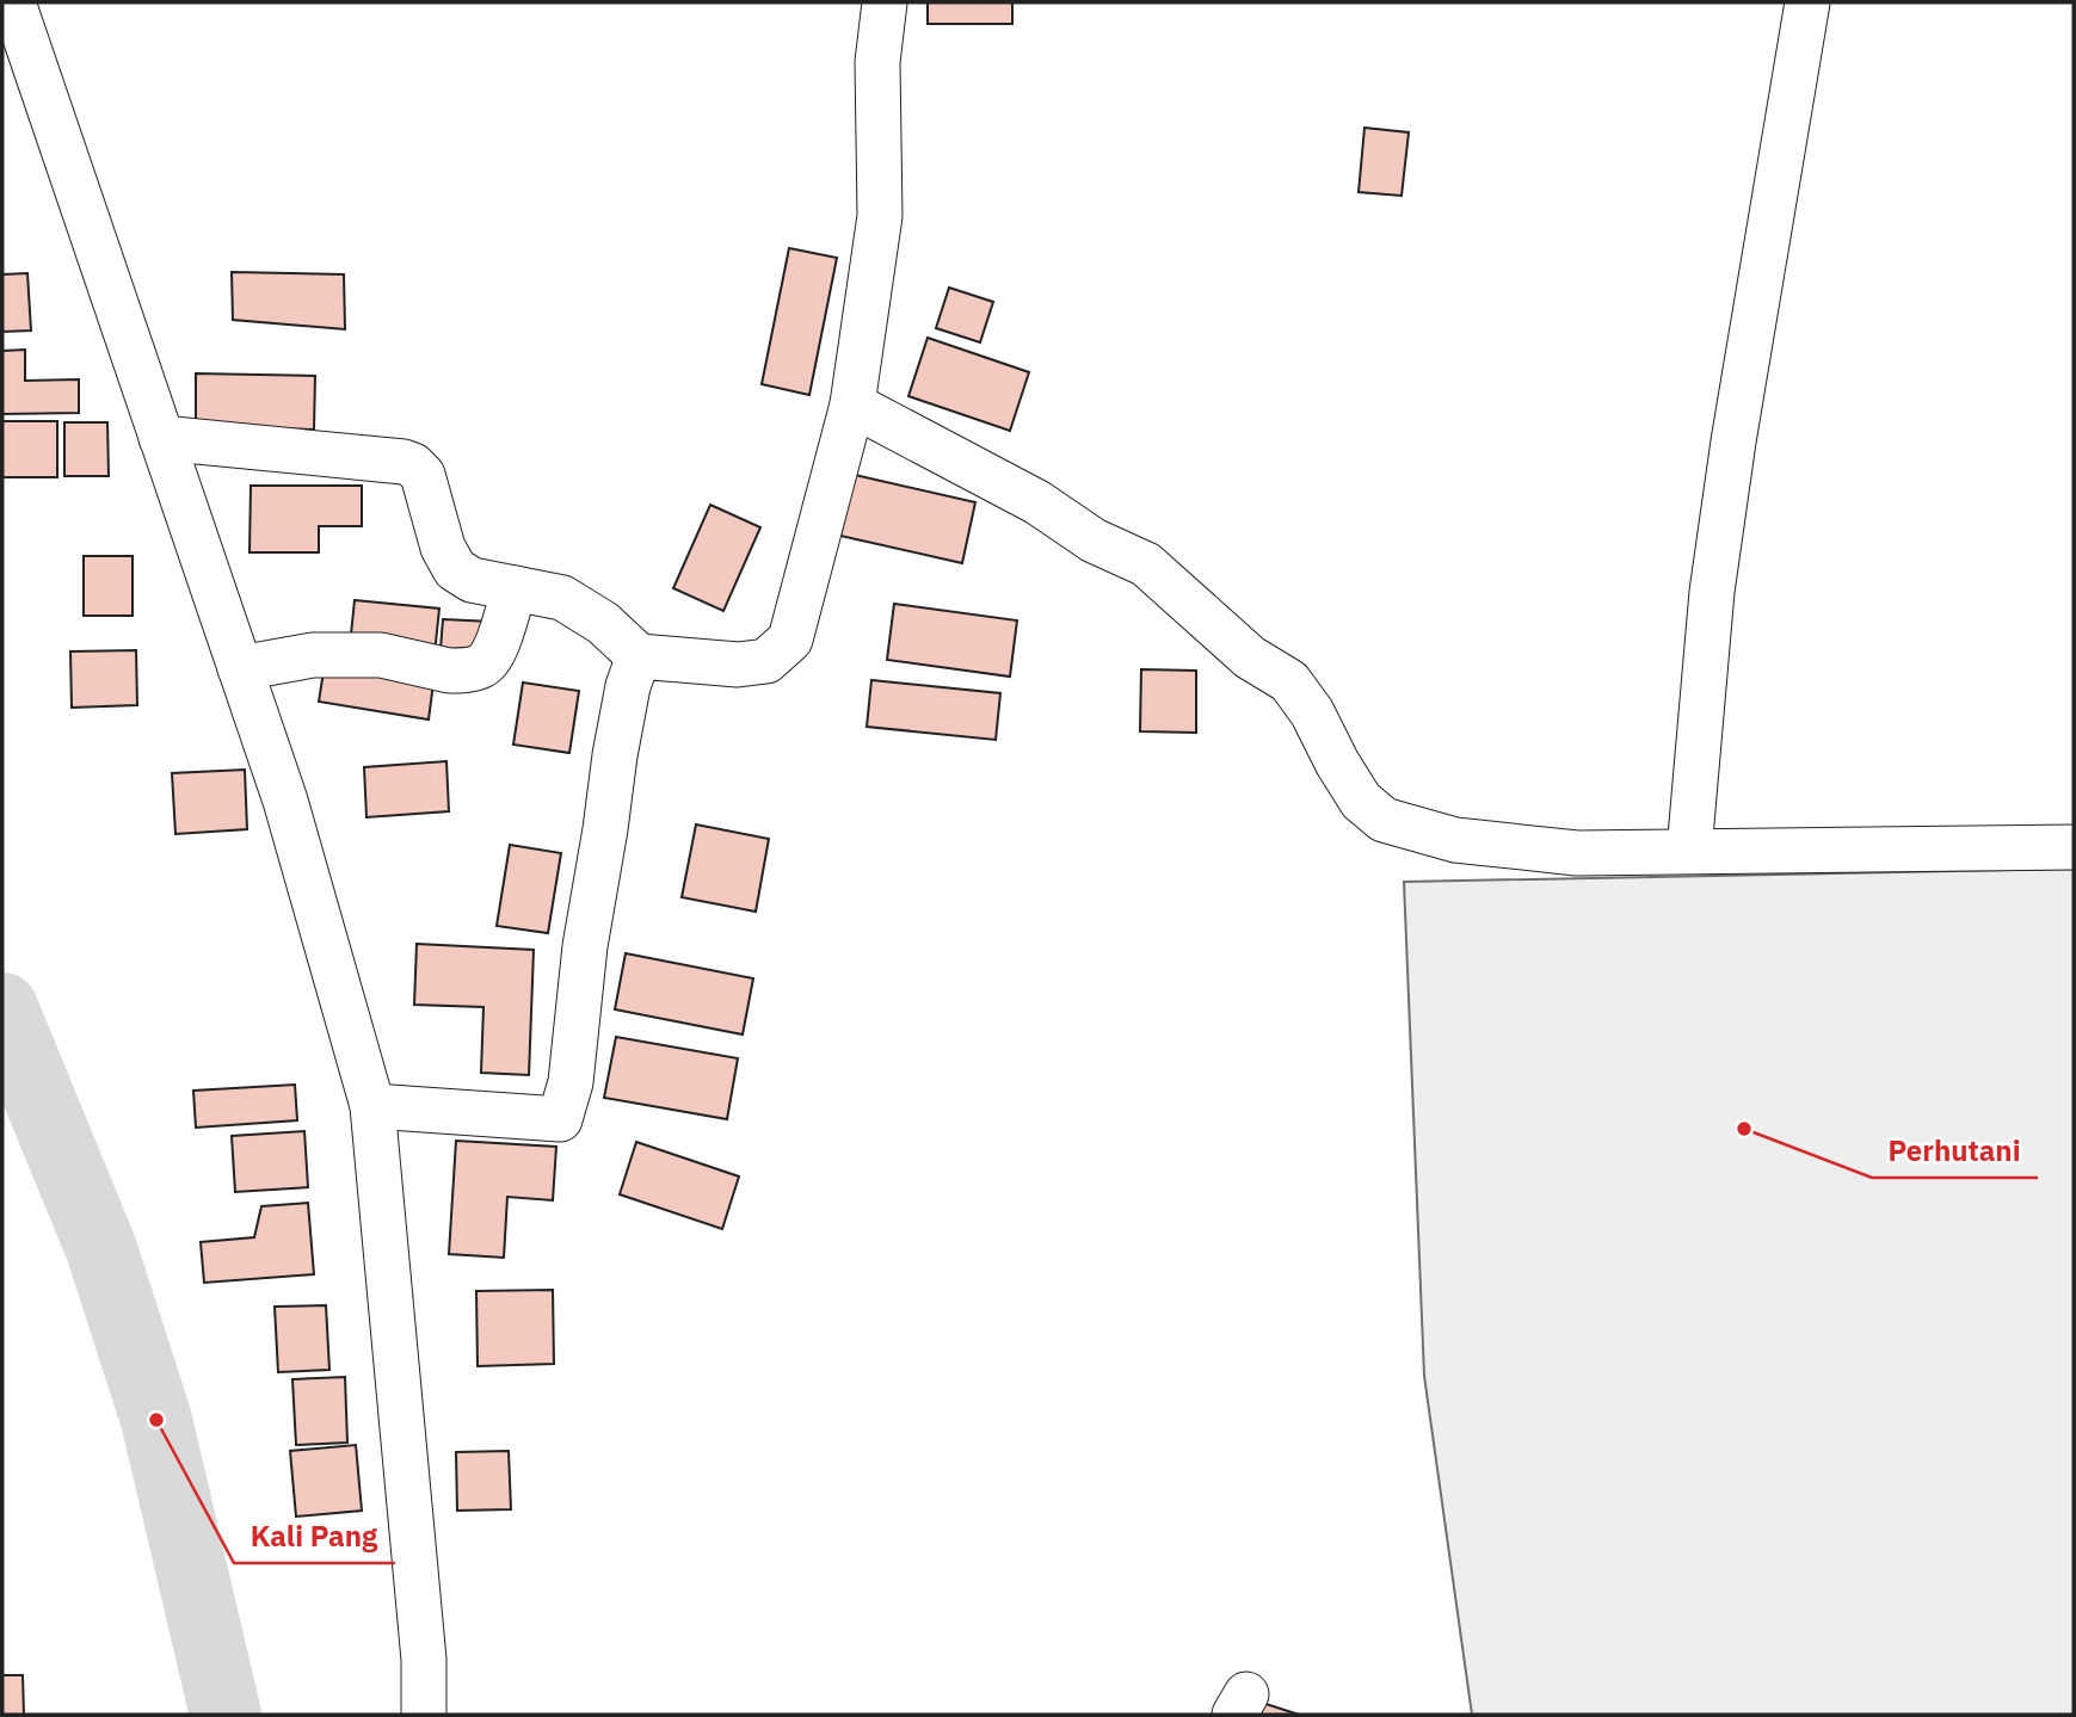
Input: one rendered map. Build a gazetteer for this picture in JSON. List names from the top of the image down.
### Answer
{
  "places": ["Perhutani", "Kali Pang"]
}
